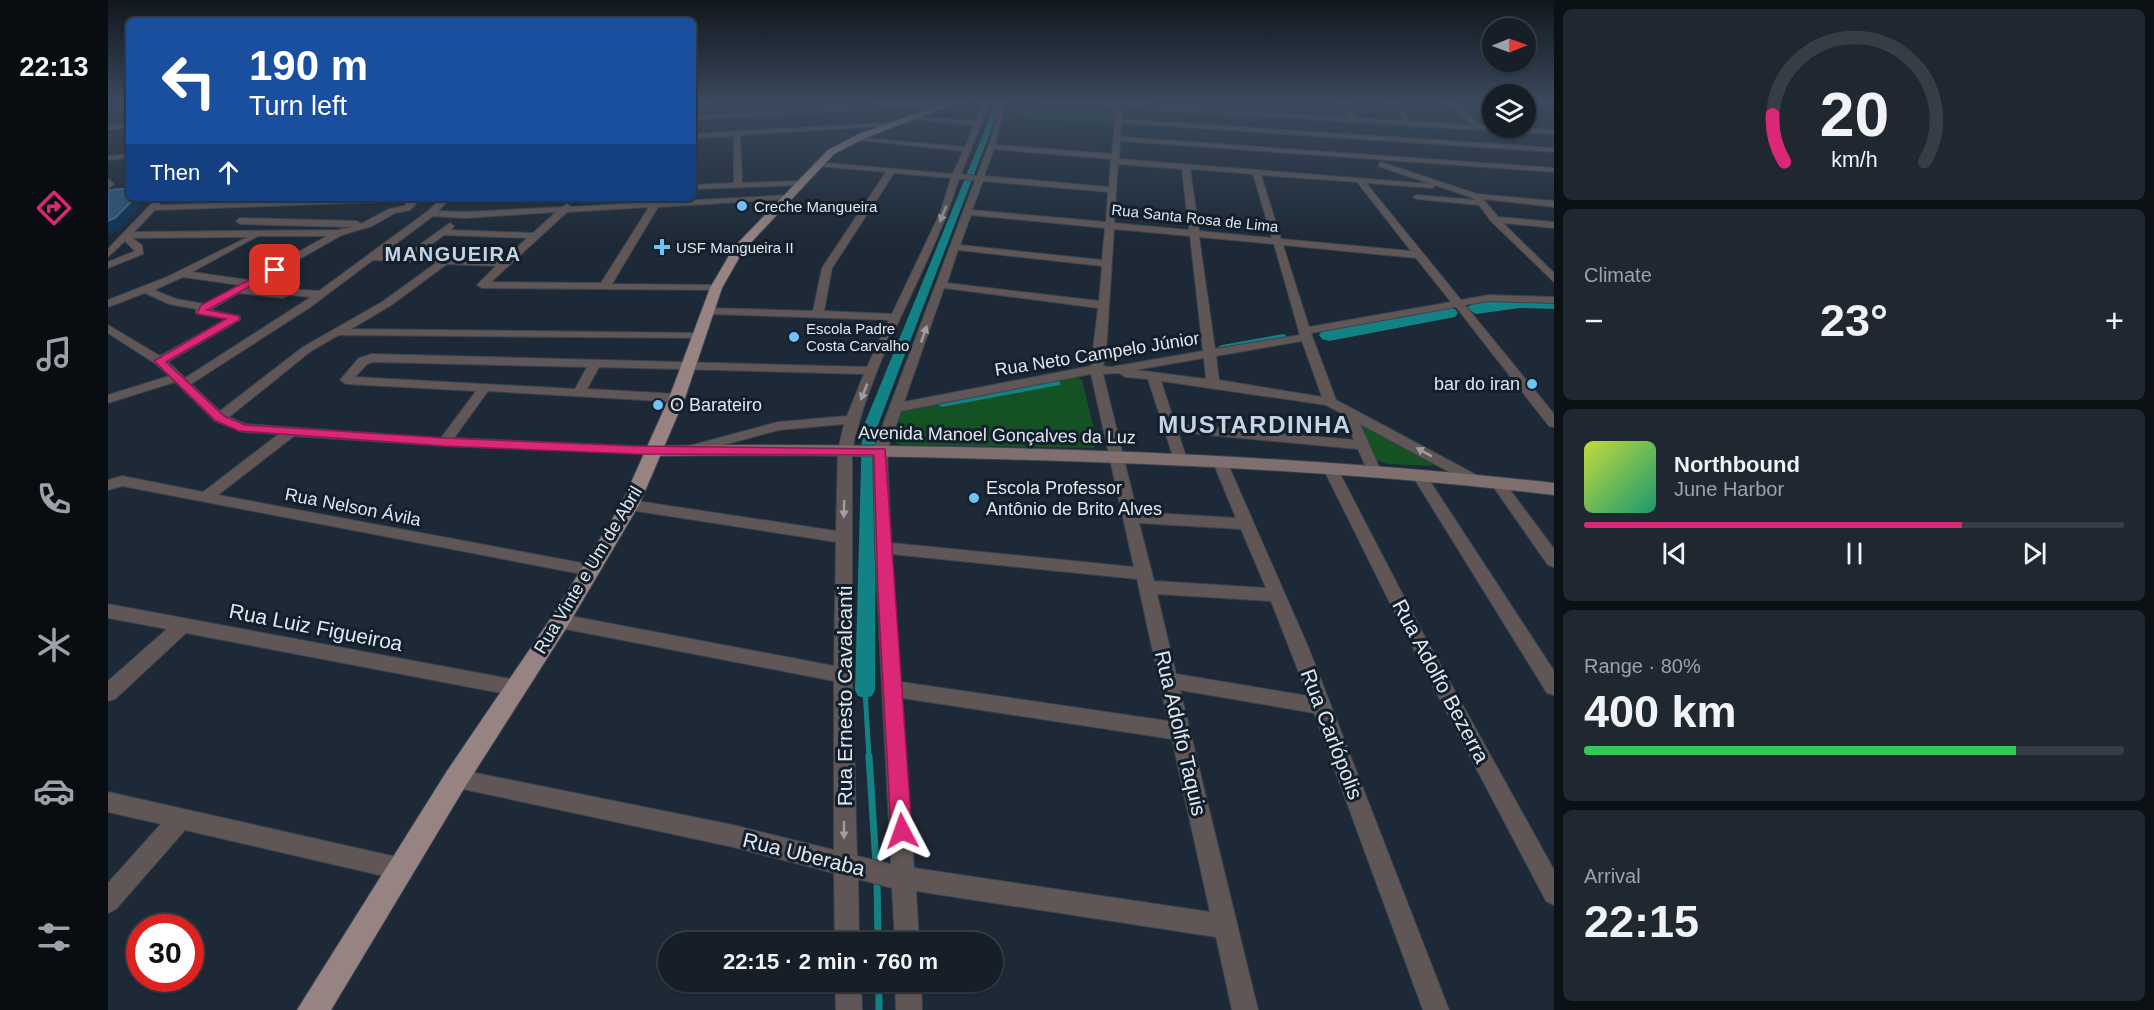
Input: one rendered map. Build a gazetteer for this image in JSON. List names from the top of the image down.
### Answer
{
  "streets": {
    "main road": ["Avenida Manoel Gonçalves da Luz", "Rua Vinte e Um de Abril"],
    "street": [
      "Rua Santa Rosa de Lima",
      "Rua Neto Campelo Júnior",
      "Rua Nelson Ávila",
      "Rua Luiz Figueiroa",
      "Rua Adolfo Bezerra",
      "Rua Ernesto Cavalcanti",
      "Rua Adolfo Taquis",
      "Rua Carlópolis",
      "Rua Uberaba"
    ]
  },
  "crossings": [
    ["Rua Neto Campelo Júnior", "Rua Adolfo Taquis"],
    ["Avenida Manoel Gonçalves da Luz", "Rua Vinte e Um de Abril"],
    ["Avenida Manoel Gonçalves da Luz", "Rua Adolfo Bezerra"],
    ["Avenida Manoel Gonçalves da Luz", "Rua Ernesto Cavalcanti"],
    ["Avenida Manoel Gonçalves da Luz", "Rua Adolfo Taquis"],
    ["Avenida Manoel Gonçalves da Luz", "Rua Carlópolis"],
    ["Rua Nelson Ávila", "Rua Vinte e Um de Abril"],
    ["Rua Vinte e Um de Abril", "Rua Luiz Figueiroa"],
    ["Rua Vinte e Um de Abril", "Rua Uberaba"],
    ["Rua Ernesto Cavalcanti", "Rua Uberaba"],
    ["Rua Adolfo Taquis", "Rua Uberaba"]
  ],
  "districts": ["MANGUEIRA", "MUSTARDINHA"],
  "places": {
    "other": [
      "Creche Mangueira",
      "Escola Padre Costa Carvalho",
      "bar do iran",
      "O Barateiro",
      "Escola Professor Antônio de Brito Alves"
    ],
    "health": ["USF Mangueira II"]
  },
  "north": "right",
  "page": {
    "tabs": "22:13",
    "turn": ["190 m", "Turn left"],
    "then": "Then",
    "tile": [
      "Climate",
      ["Range · 80%", "400 km"],
      ["Arrival", "22:15"]
    ],
    "heat": ["−", "23°", "+"],
    "song": ["Northbound", "June Harbor"],
    "limit": "30",
    "trip": "22:15 · 2 min · 760 m",
    "gauge": ["20", "km/h"]
  }
}
